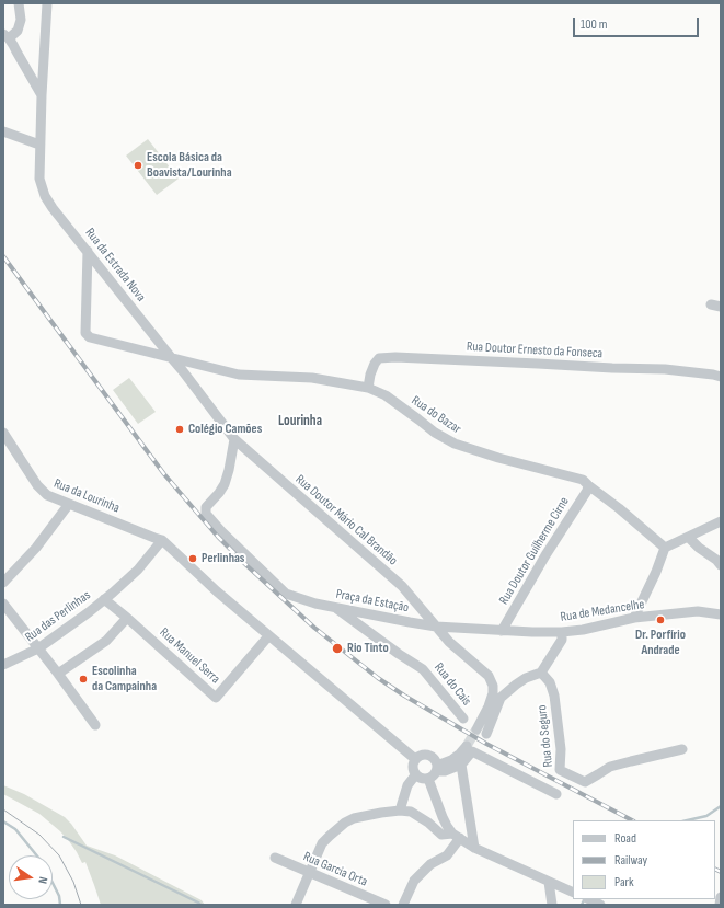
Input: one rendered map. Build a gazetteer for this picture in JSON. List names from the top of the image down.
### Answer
{
  "streets": {
    "street": [
      "Rua da Estrada Nova",
      "Rua Doutor Ernesto da Fonseca",
      "Rua do Bazar",
      "Rua da Lourinha",
      "Rua Doutor Mário Cal Brandão",
      "Rua Doutor Guilherme Cirne",
      "Praça da Estação",
      "Rua de Medancelhe",
      "Rua das Perlinhas",
      "Rua Manuel Serra",
      "Rua do Cais",
      "Rua do Seguro",
      "Rua Garcia Orta"
    ]
  },
  "crossings": [
    ["Rua da Estrada Nova", "Rua do Bazar"],
    ["Rua da Estrada Nova", "Rua Doutor Mário Cal Brandão"],
    ["Rua da Estrada Nova", "Praça da Estação"],
    ["Rua Doutor Ernesto da Fonseca", "Rua do Bazar"],
    ["Rua do Bazar", "Rua Doutor Guilherme Cirne"],
    ["Rua da Lourinha", "Rua das Perlinhas"],
    ["Rua Doutor Mário Cal Brandão", "Praça da Estação"],
    ["Rua Doutor Mário Cal Brandão", "Rua de Medancelhe"],
    ["Rua Doutor Guilherme Cirne", "Rua de Medancelhe"],
    ["Praça da Estação", "Rua de Medancelhe"],
    ["Praça da Estação", "Rua do Cais"],
    ["Rua das Perlinhas", "Rua Manuel Serra"]
  ],
  "districts": ["Lourinha"],
  "places": [
    "Escola Básica da Boavista/Lourinha",
    "Colégio Camões",
    "Perlinhas",
    "Dr. Porfírio Andrade",
    "Rio Tinto",
    "Escolinha da Campainha"
  ],
  "legend": ["Road", "Railway", "Park"],
  "scale_bar": "100 m",
  "north": "right"
}
